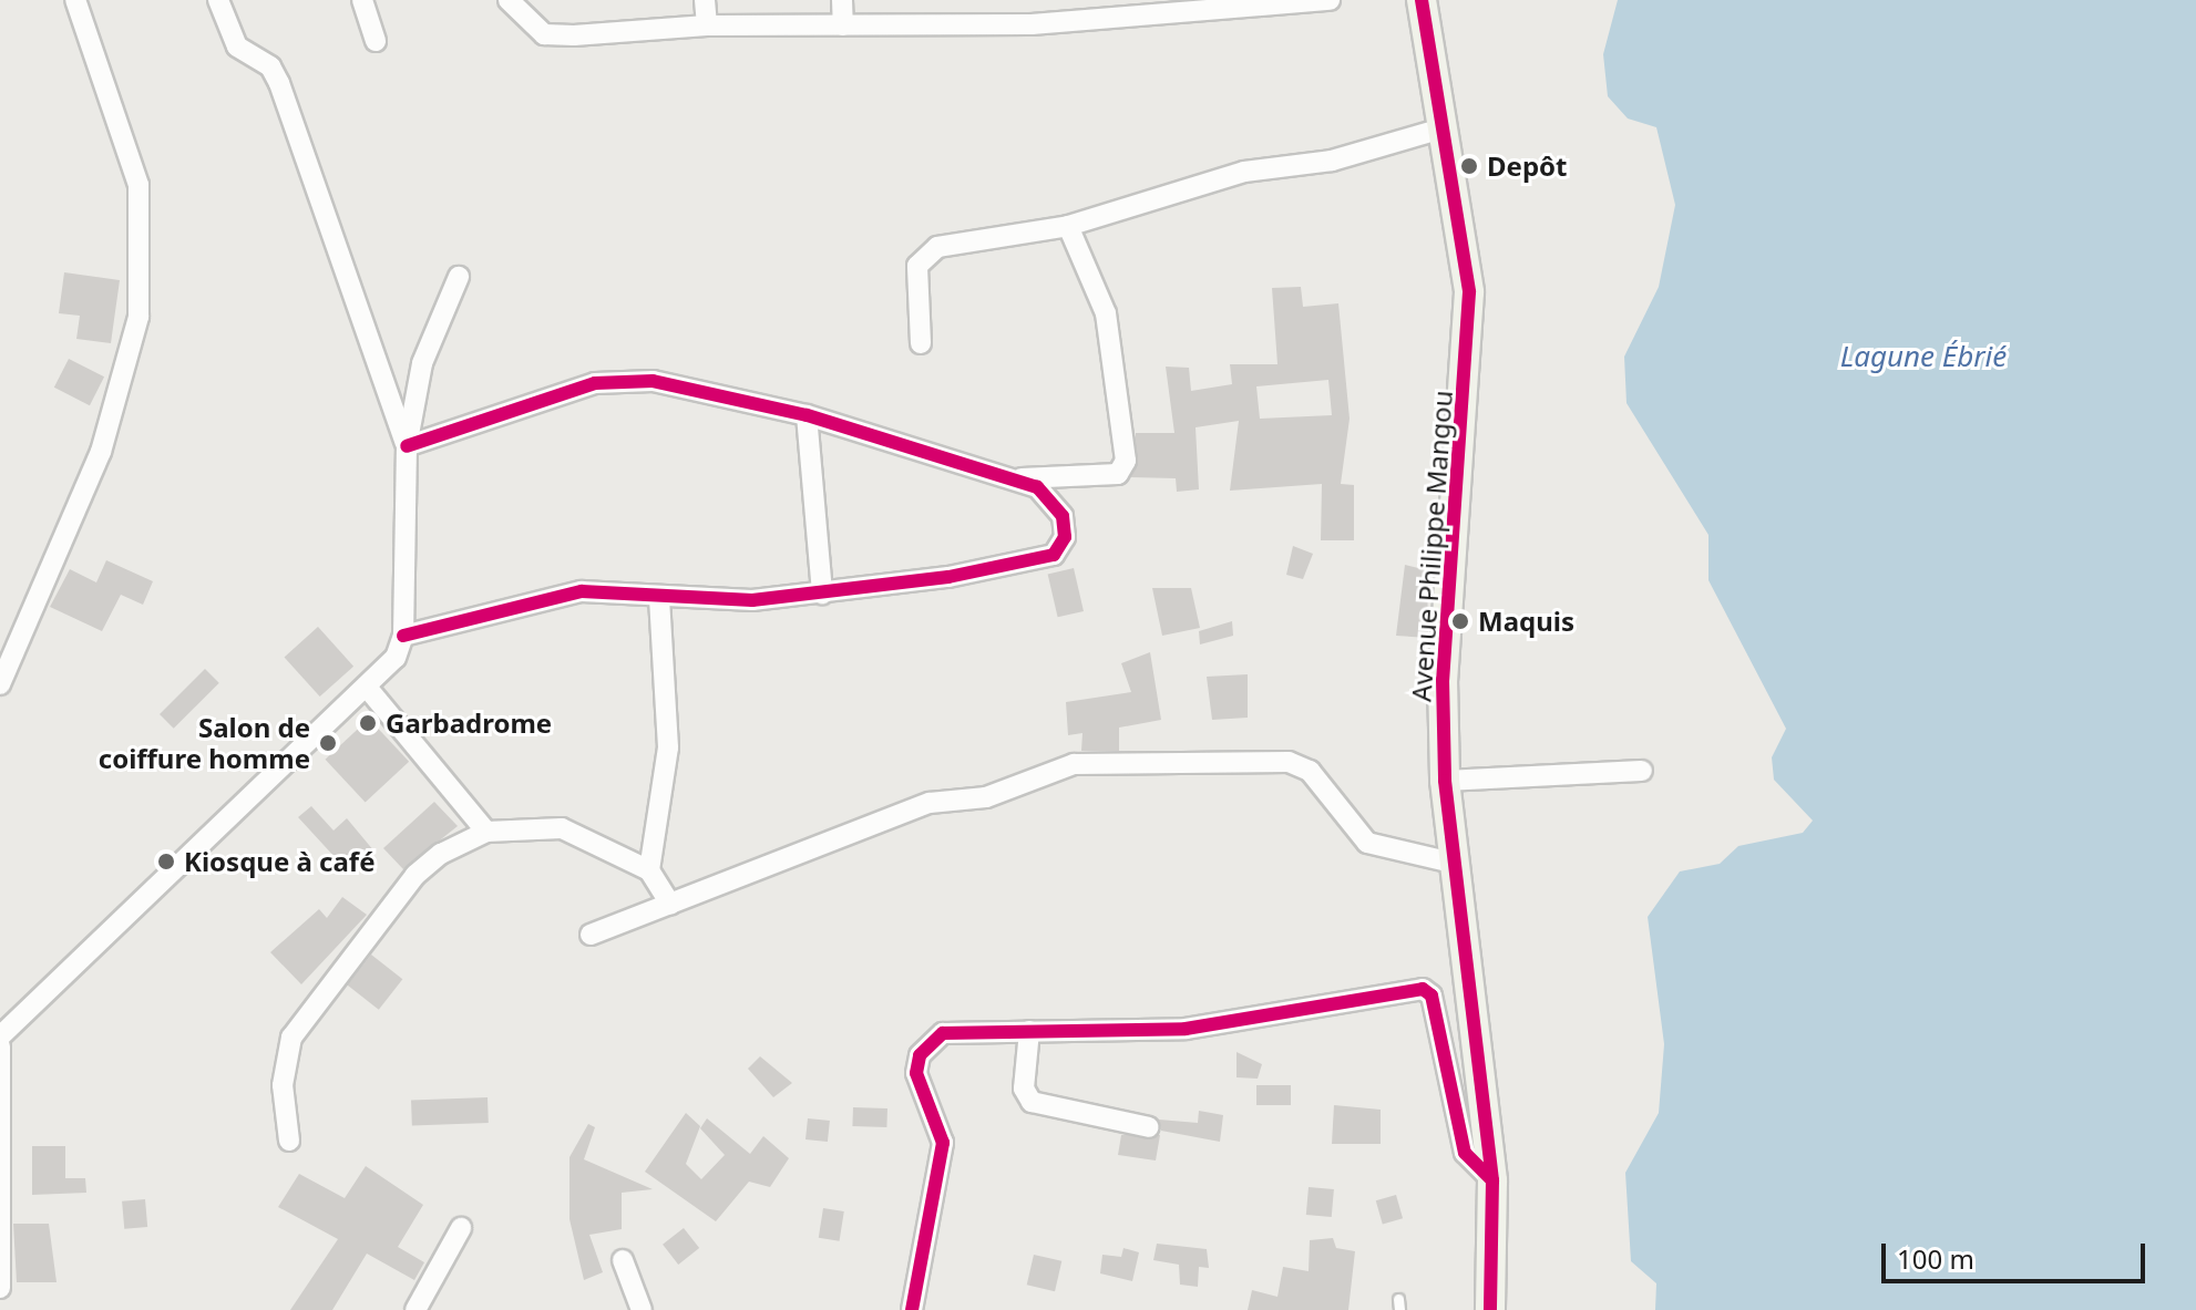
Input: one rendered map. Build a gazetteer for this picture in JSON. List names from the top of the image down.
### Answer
{
  "streets": {
    "street": ["Avenue Philippe Mangou"]
  },
  "water": ["Lagune Ébrié"],
  "places": [
    "Depôt",
    "Maquis",
    "Garbadrome",
    "Salon de coiffure homme",
    "Kiosque à café"
  ],
  "scale_bar": "100 m"
}
